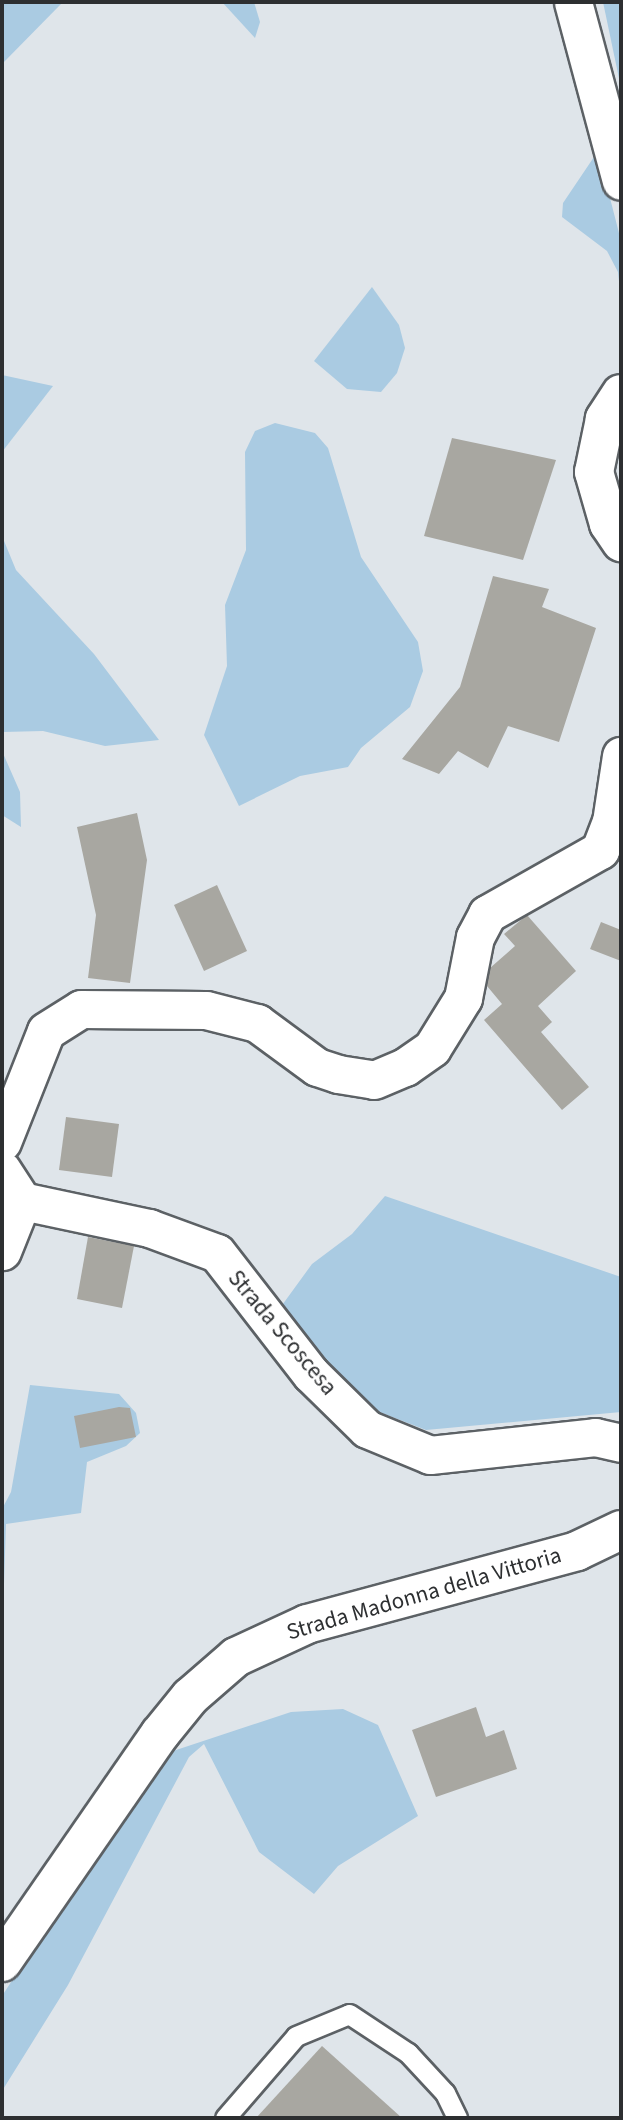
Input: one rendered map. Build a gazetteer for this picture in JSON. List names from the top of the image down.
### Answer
{
  "streets": {
    "street": ["Strada Scoscesa", "Strada Madonna della Vittoria"]
  }
}
